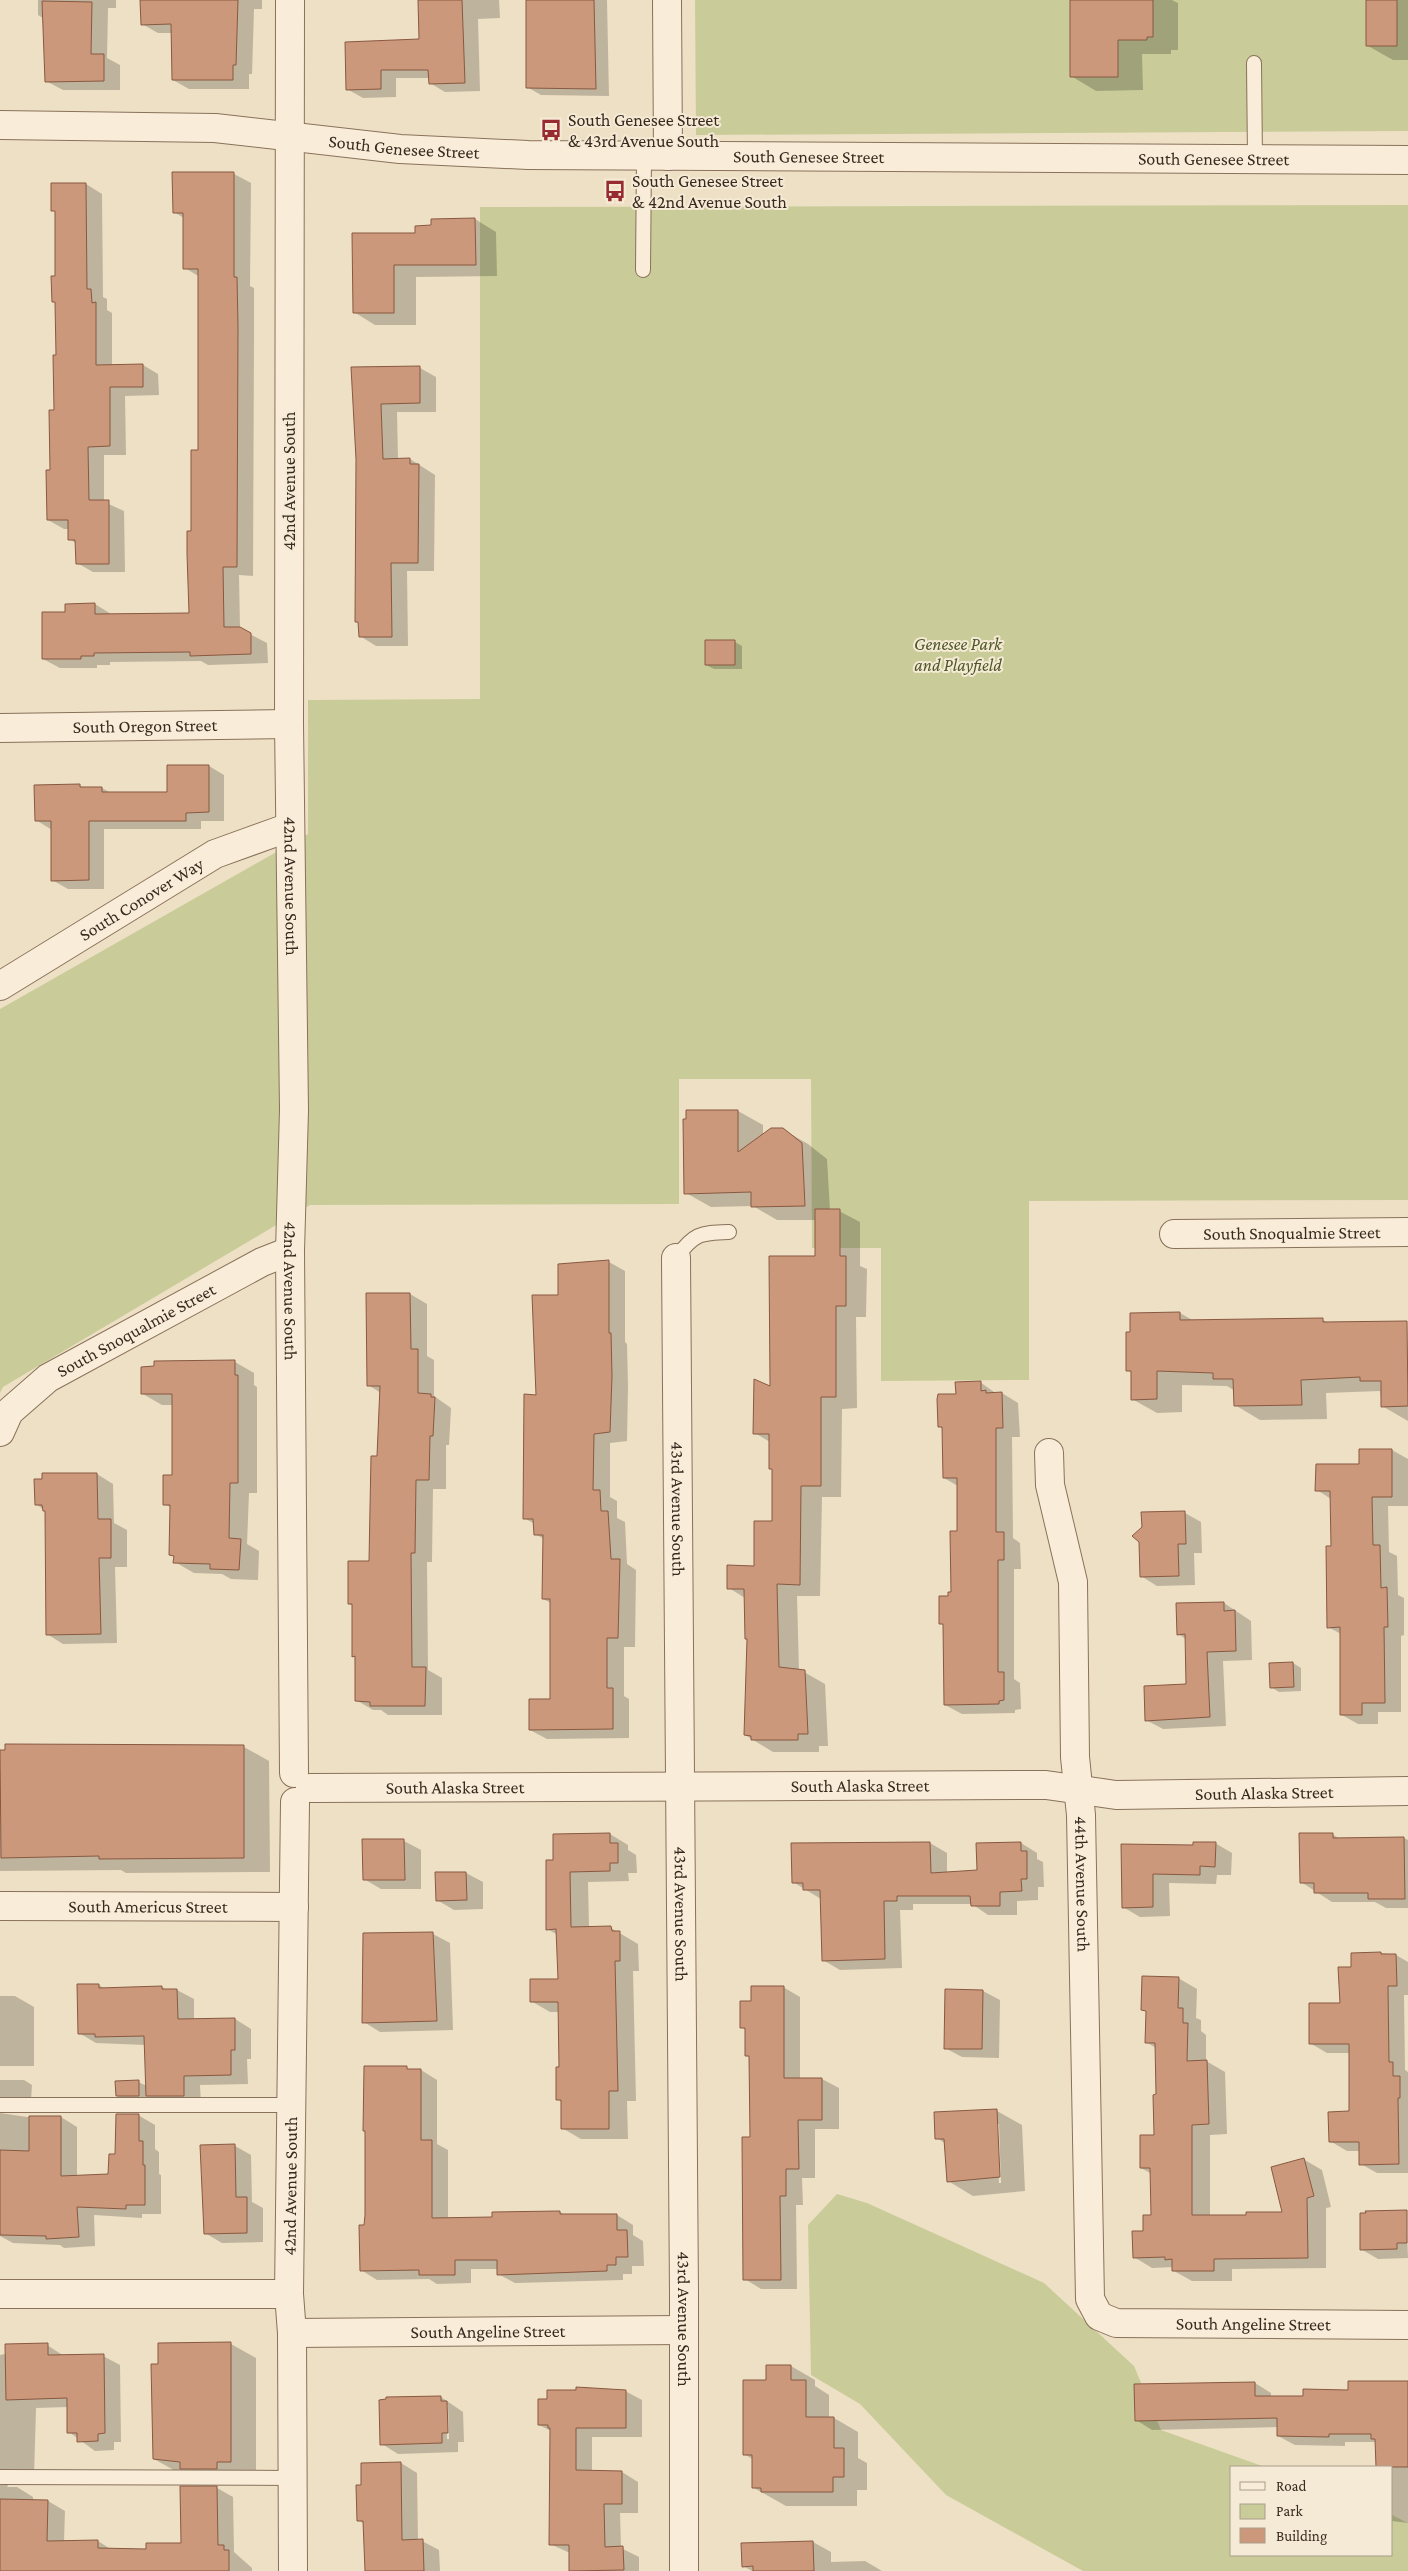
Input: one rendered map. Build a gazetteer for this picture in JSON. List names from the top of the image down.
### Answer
{
  "streets": {
    "street": [
      "South Genesee Street",
      "42nd Avenue South",
      "South Oregon Street",
      "South Conover Way",
      "South Snoqualmie Street",
      "43rd Avenue South",
      "South Alaska Street",
      "44th Avenue South",
      "South Americus Street",
      "South Angeline Street"
    ]
  },
  "crossings": [
    ["South Genesee Street", "42nd Avenue South"],
    ["42nd Avenue South", "South Oregon Street"],
    ["42nd Avenue South", "South Conover Way"],
    ["42nd Avenue South", "South Snoqualmie Street"],
    ["42nd Avenue South", "South Alaska Street"],
    ["42nd Avenue South", "South Americus Street"],
    ["42nd Avenue South", "South Angeline Street"],
    ["43rd Avenue South", "South Alaska Street"],
    ["43rd Avenue South", "South Angeline Street"],
    ["South Alaska Street", "44th Avenue South"],
    ["44th Avenue South", "South Angeline Street"]
  ],
  "parks": ["Genesee Park and Playfield"],
  "places": {
    "bus stop": ["South Genesee Street & 43rd Avenue South", "South Genesee Street & 42nd Avenue South"]
  },
  "legend": ["Road", "Park", "Building"]
}
